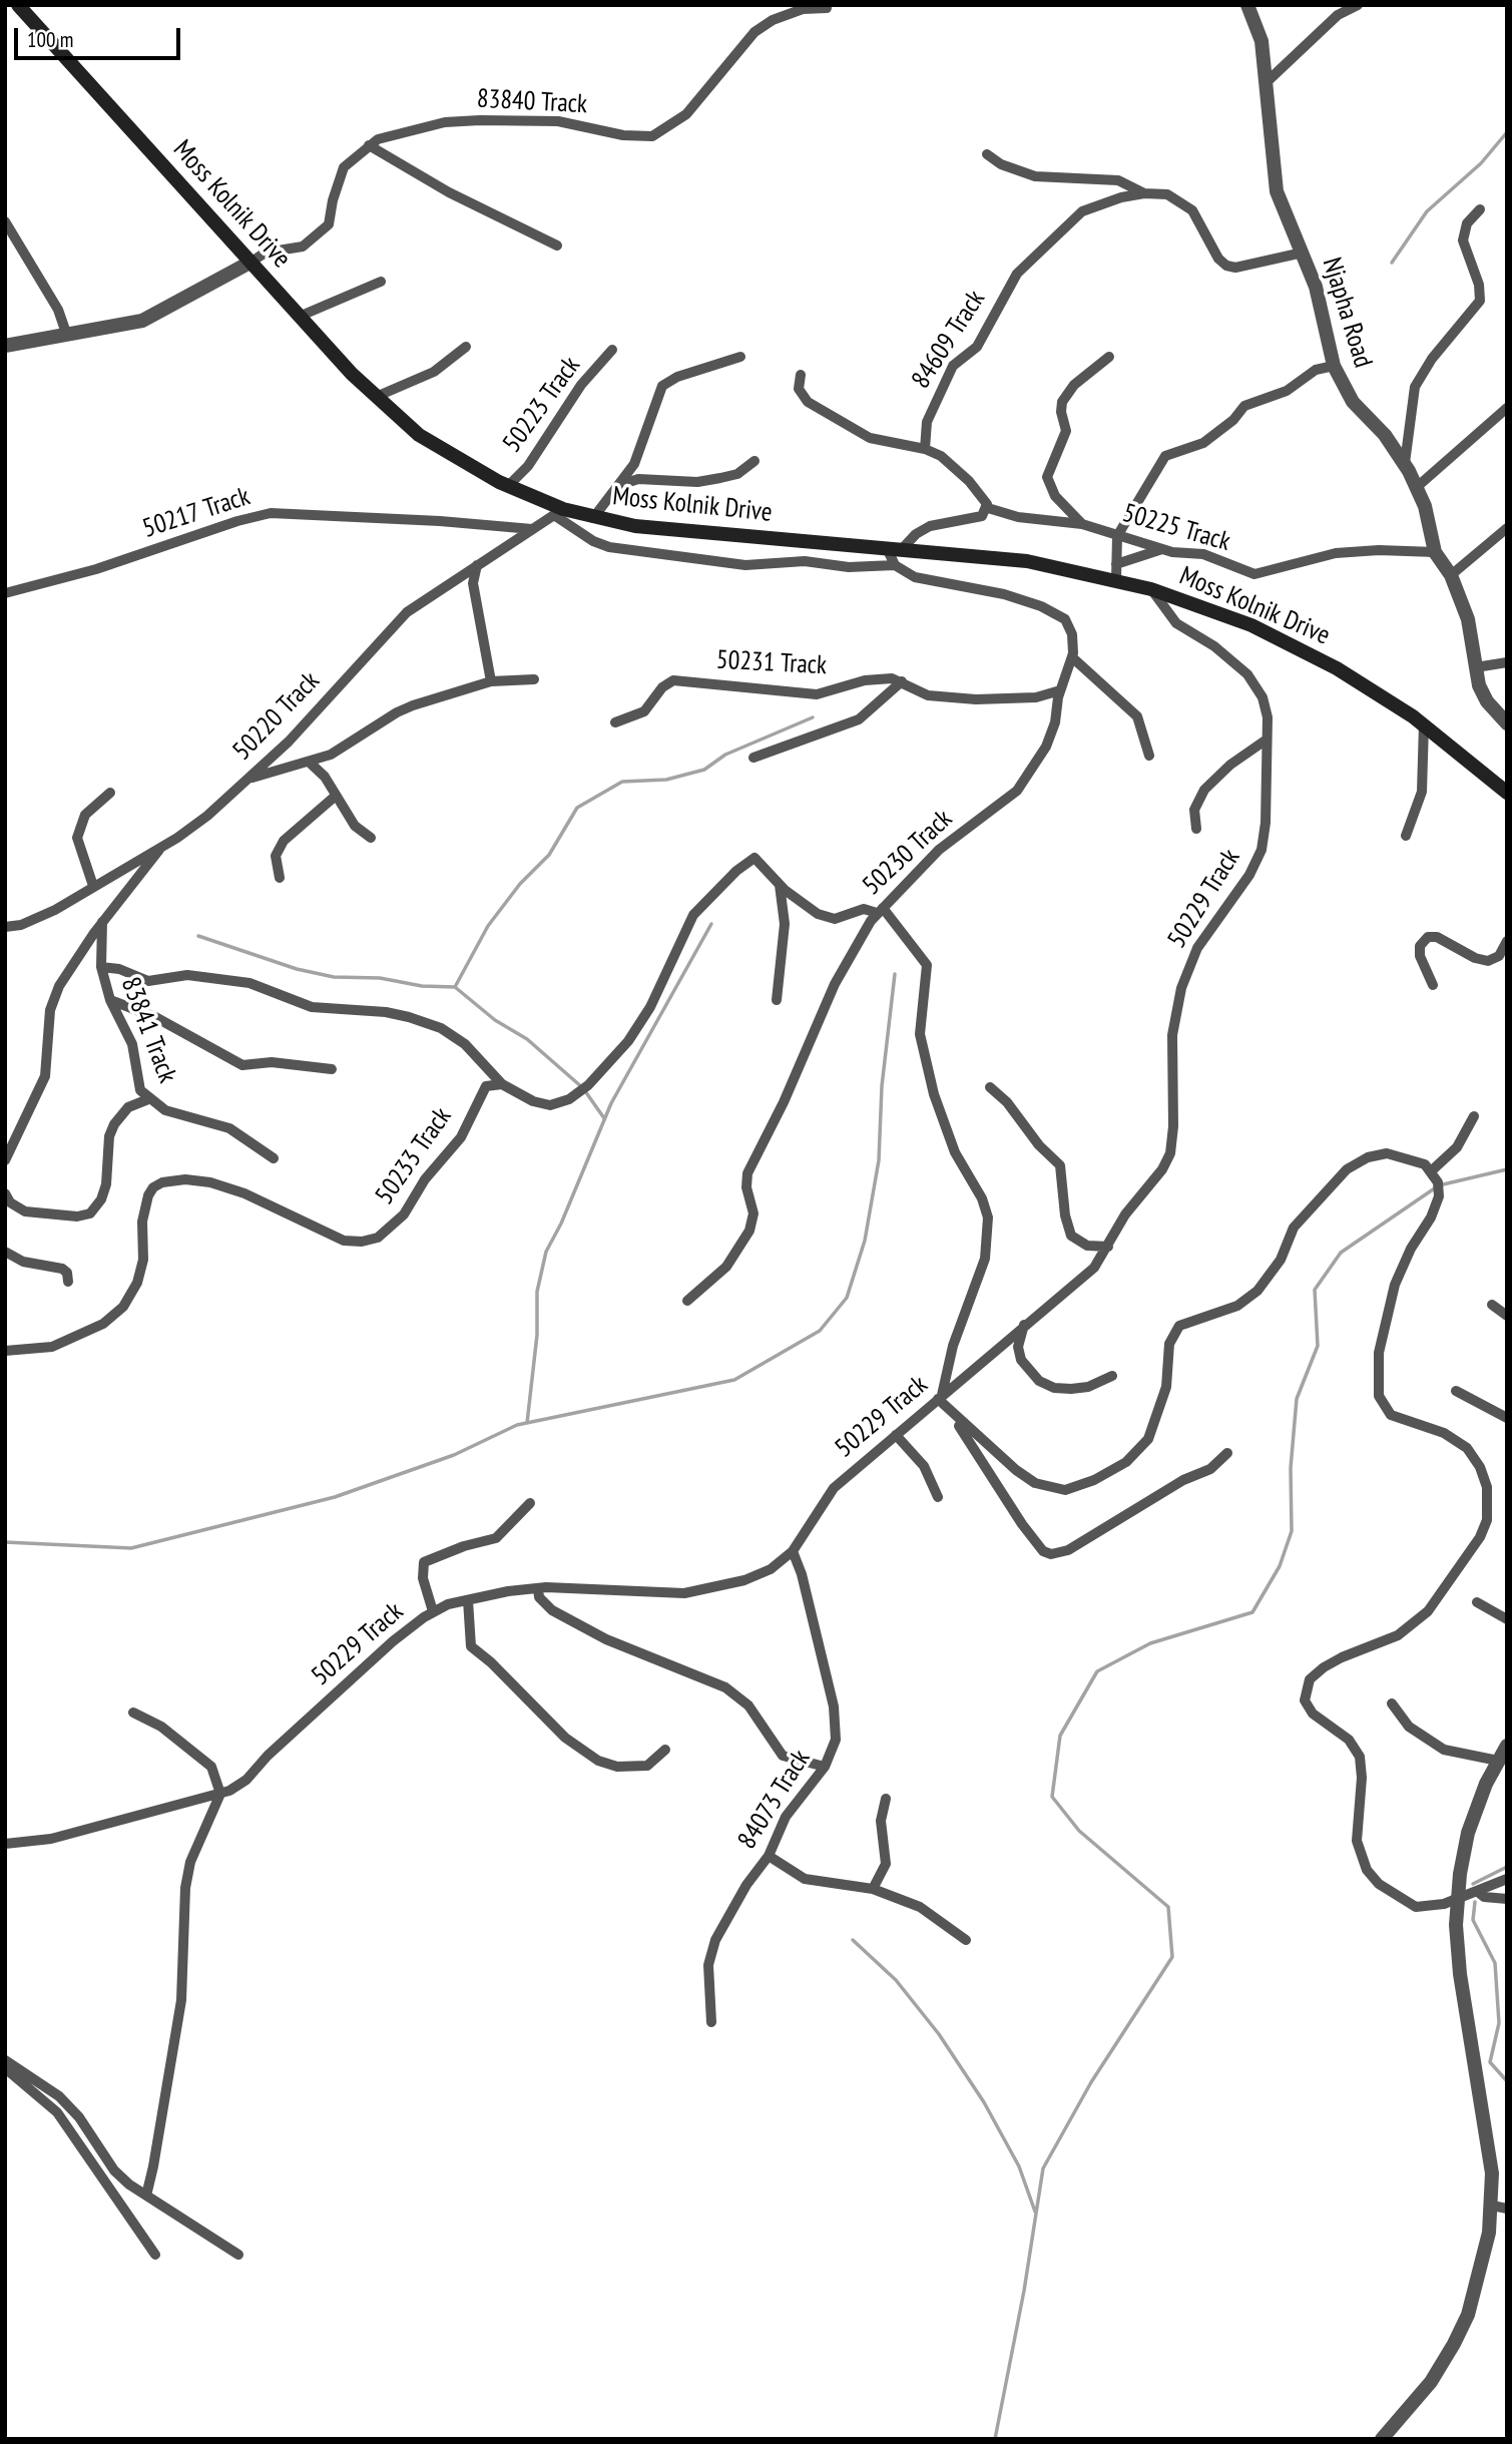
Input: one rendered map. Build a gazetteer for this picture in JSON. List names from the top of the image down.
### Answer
{
  "streets": {
    "main road": ["Moss Kolnik Drive"],
    "street": [
      "83840 Track",
      "Njapha Road",
      "84609 Track",
      "50223 Track",
      "50217 Track",
      "50225 Track",
      "50231 Track",
      "50220 Track",
      "50230 Track",
      "50229 Track",
      "83841 Track",
      "50233 Track",
      "84073 Track"
    ]
  },
  "crossings": [
    ["83840 Track", "Moss Kolnik Drive"],
    ["Moss Kolnik Drive", "50223 Track"],
    ["Moss Kolnik Drive", "50220 Track"],
    ["Moss Kolnik Drive", "50229 Track"],
    ["Njapha Road", "84609 Track"],
    ["Njapha Road", "50225 Track"],
    ["50217 Track", "50220 Track"],
    ["50231 Track", "50230 Track"],
    ["50229 Track", "84073 Track"]
  ],
  "scale_bar": "100 m"
}
